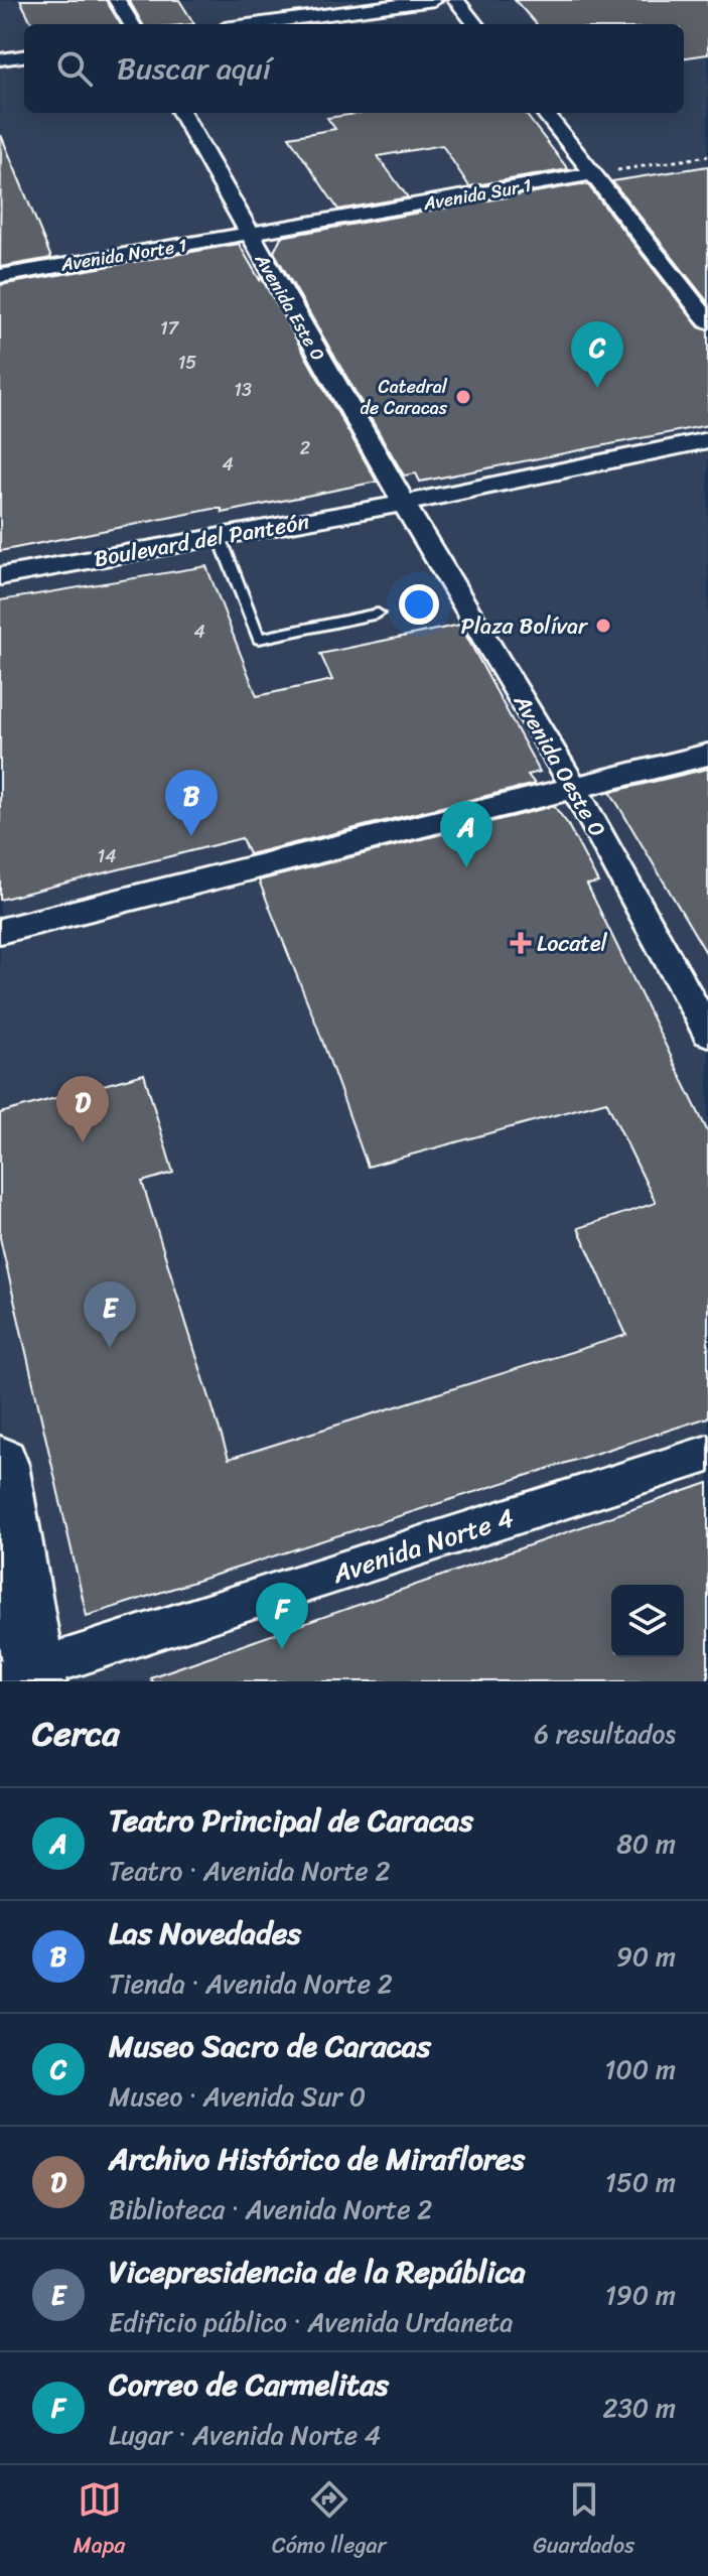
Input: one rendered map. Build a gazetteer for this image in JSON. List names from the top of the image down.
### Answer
{
  "streets": {
    "street": [
      "Avenida Sur 1",
      "Avenida Norte 1",
      "Avenida Este 0",
      "Boulevard del Panteón",
      "Avenida Oeste 0",
      "Avenida Norte 4"
    ]
  },
  "crossings": [
    ["Avenida Sur 1", "Avenida Norte 1"],
    ["Avenida Sur 1", "Avenida Este 0"],
    ["Avenida Norte 1", "Avenida Este 0"],
    ["Avenida Este 0", "Boulevard del Panteón"],
    ["Avenida Este 0", "Avenida Oeste 0"],
    ["Boulevard del Panteón", "Avenida Oeste 0"]
  ],
  "places": {
    "other": ["Catedral de Caracas", "Plaza Bolívar"],
    "health": ["Locatel"]
  },
  "house_numbers": [
    "17",
    "15",
    "13",
    "2",
    "4",
    "4",
    "14"
  ],
  "page": {
    "search": "Buscar aquí",
    "pins": [
      "C",
      "B",
      "A",
      "D",
      "E",
      "F"
    ],
    "heading": ["Cerca", "6 resultados"],
    "list": [
      {
        "mark": "A",
        "name": "Teatro Principal de Caracas",
        "note": "Teatro · Avenida Norte 2",
        "value": "80 m"
      },
      {
        "mark": "B",
        "name": "Las Novedades",
        "note": "Tienda · Avenida Norte 2",
        "value": "90 m"
      },
      {
        "mark": "C",
        "name": "Museo Sacro de Caracas",
        "note": "Museo · Avenida Sur 0",
        "value": "100 m"
      },
      {
        "mark": "D",
        "name": "Archivo Histórico de Miraflores",
        "note": "Biblioteca · Avenida Norte 2",
        "value": "150 m"
      },
      {
        "mark": "E",
        "name": "Vicepresidencia de la República",
        "note": "Edificio público · Avenida Urdaneta",
        "value": "190 m"
      },
      {
        "mark": "F",
        "name": "Correo de Carmelitas",
        "note": "Lugar · Avenida Norte 4",
        "value": "230 m"
      }
    ],
    "nav": ["Mapa", "Cómo llegar", "Guardados"]
  }
}
